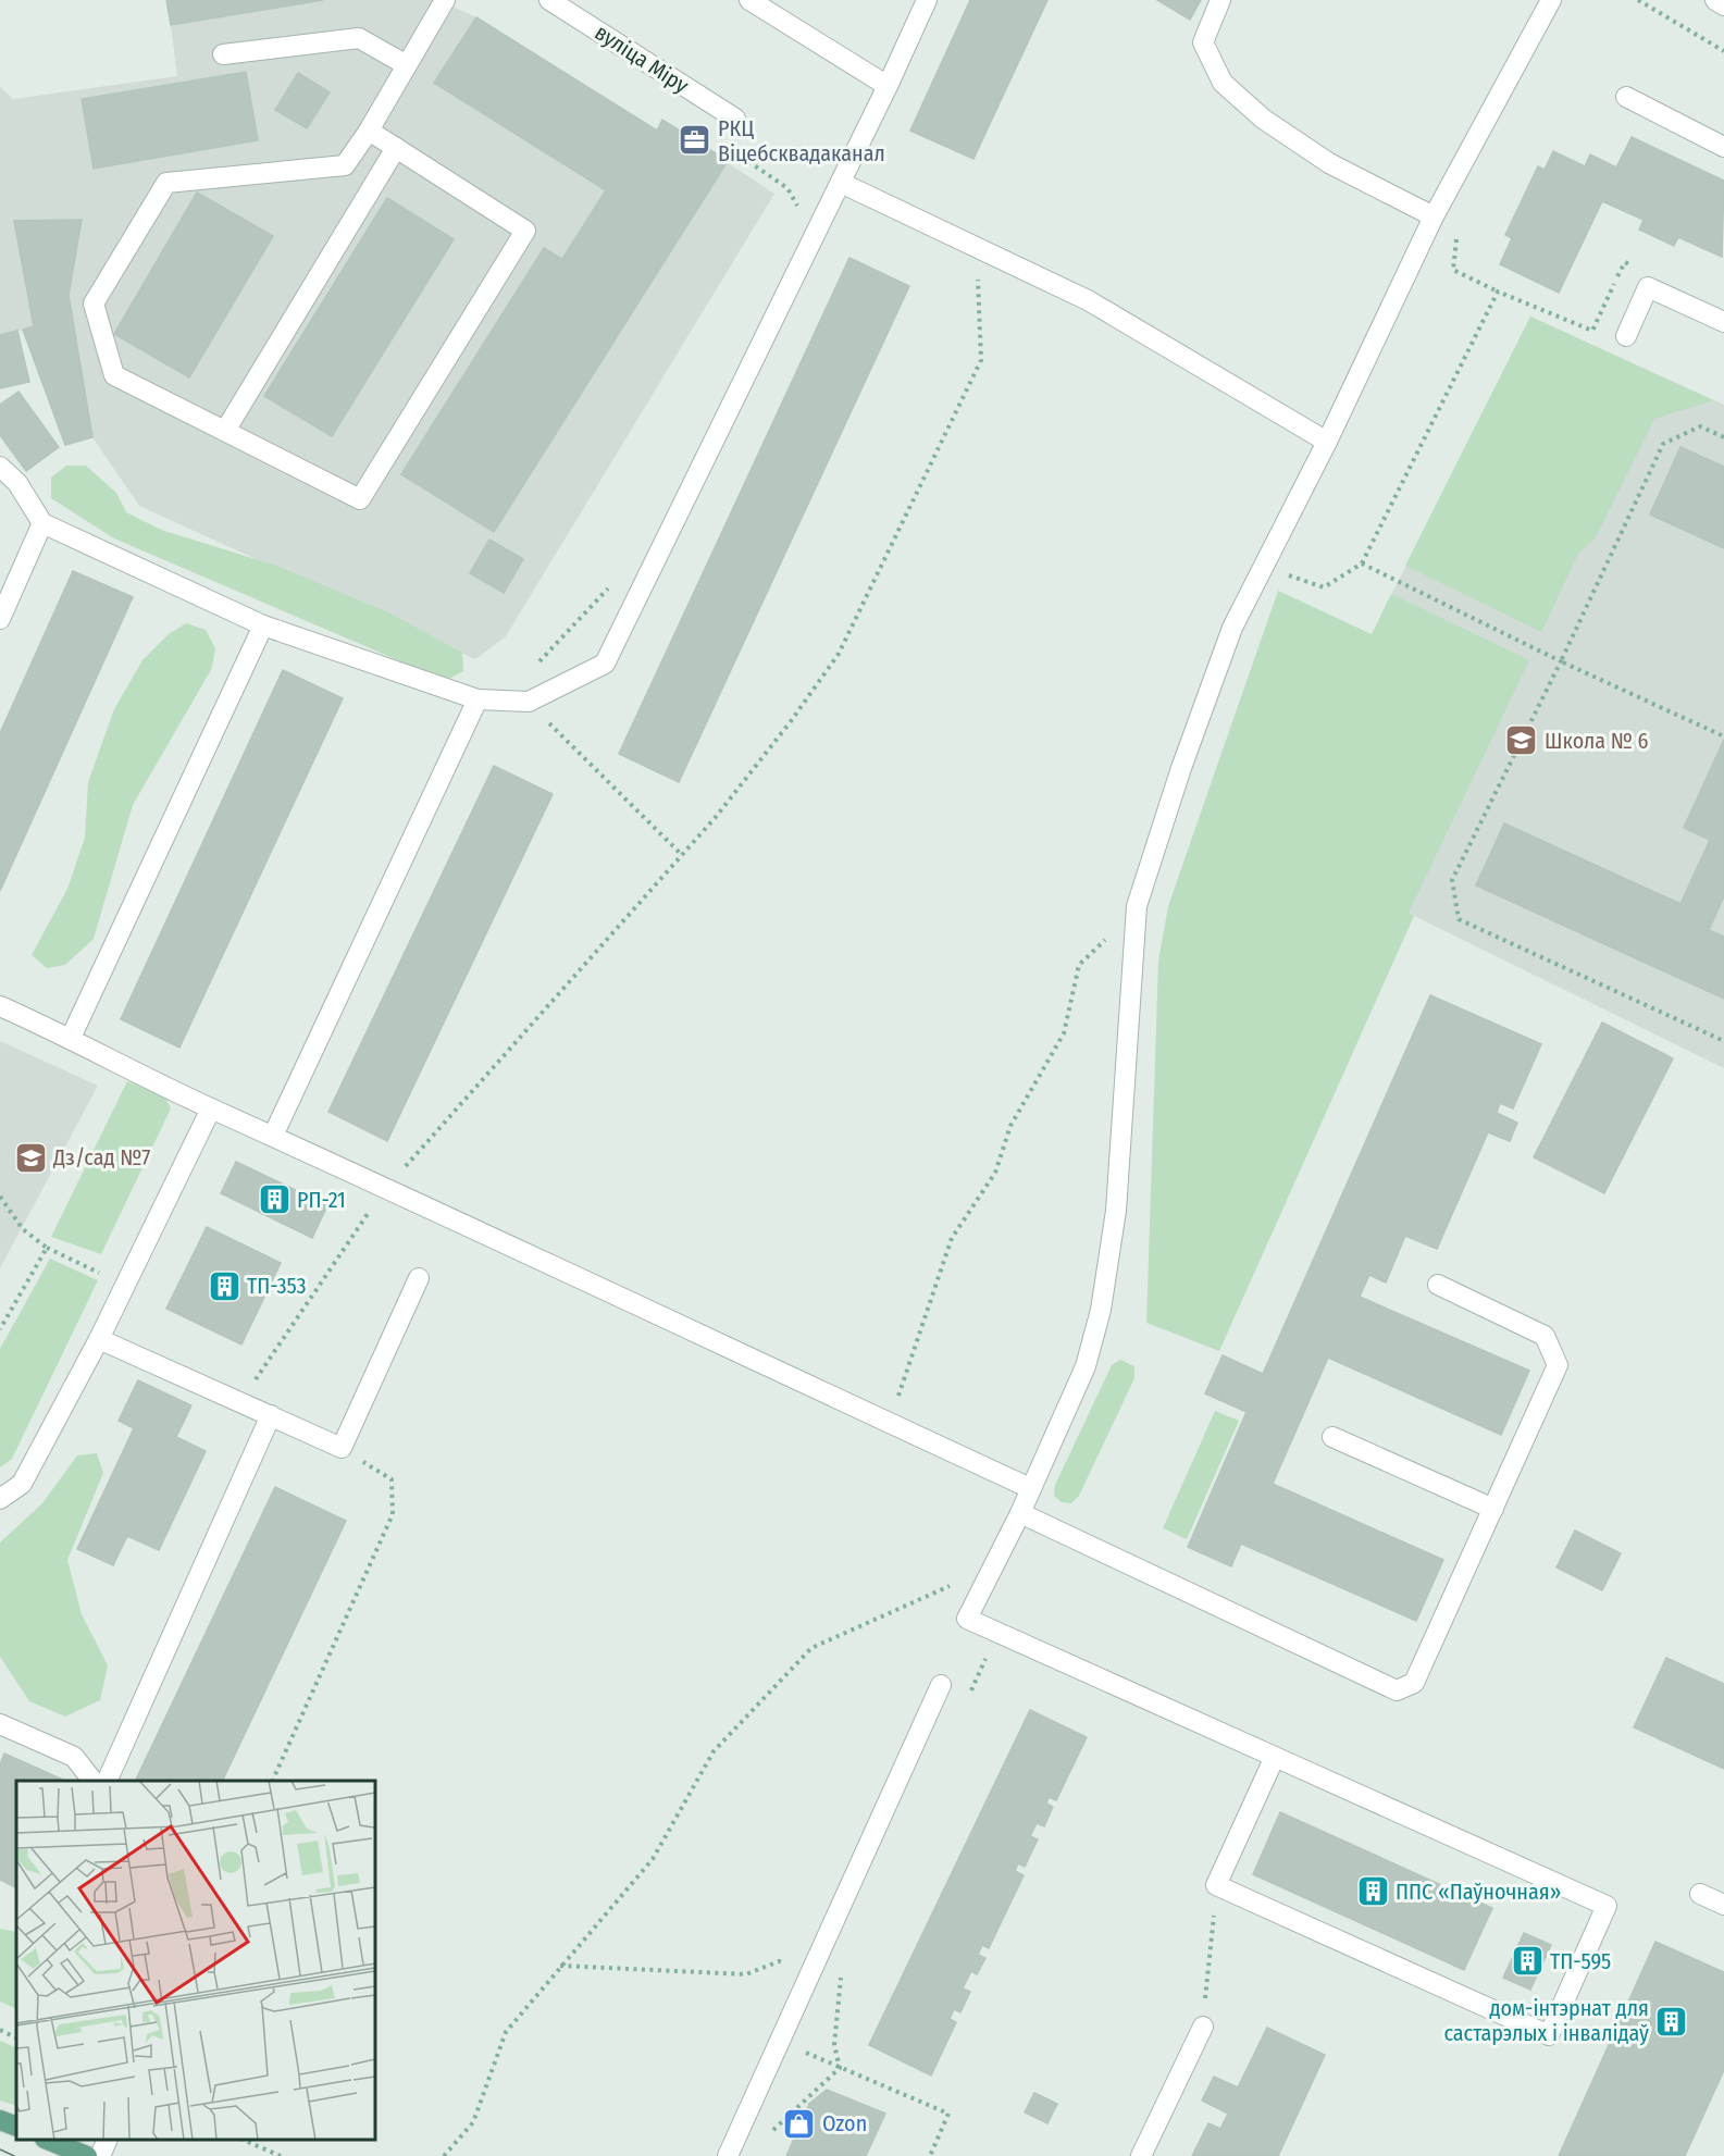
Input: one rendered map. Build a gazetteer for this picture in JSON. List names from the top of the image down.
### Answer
{
  "streets": {
    "street": ["вуліца Міру"]
  },
  "places": {
    "office": ["РКЦ Віцебсквадаканал"],
    "school or university": ["Школа № 6", "Дз/сад №7"],
    "building": [
      "РП-21",
      "ТП-353",
      "ППС «Паўночная»",
      "ТП-595",
      "дом-інтэрнат для састарэлых і інвалідаў"
    ],
    "shop": ["Ozon"]
  }
}
